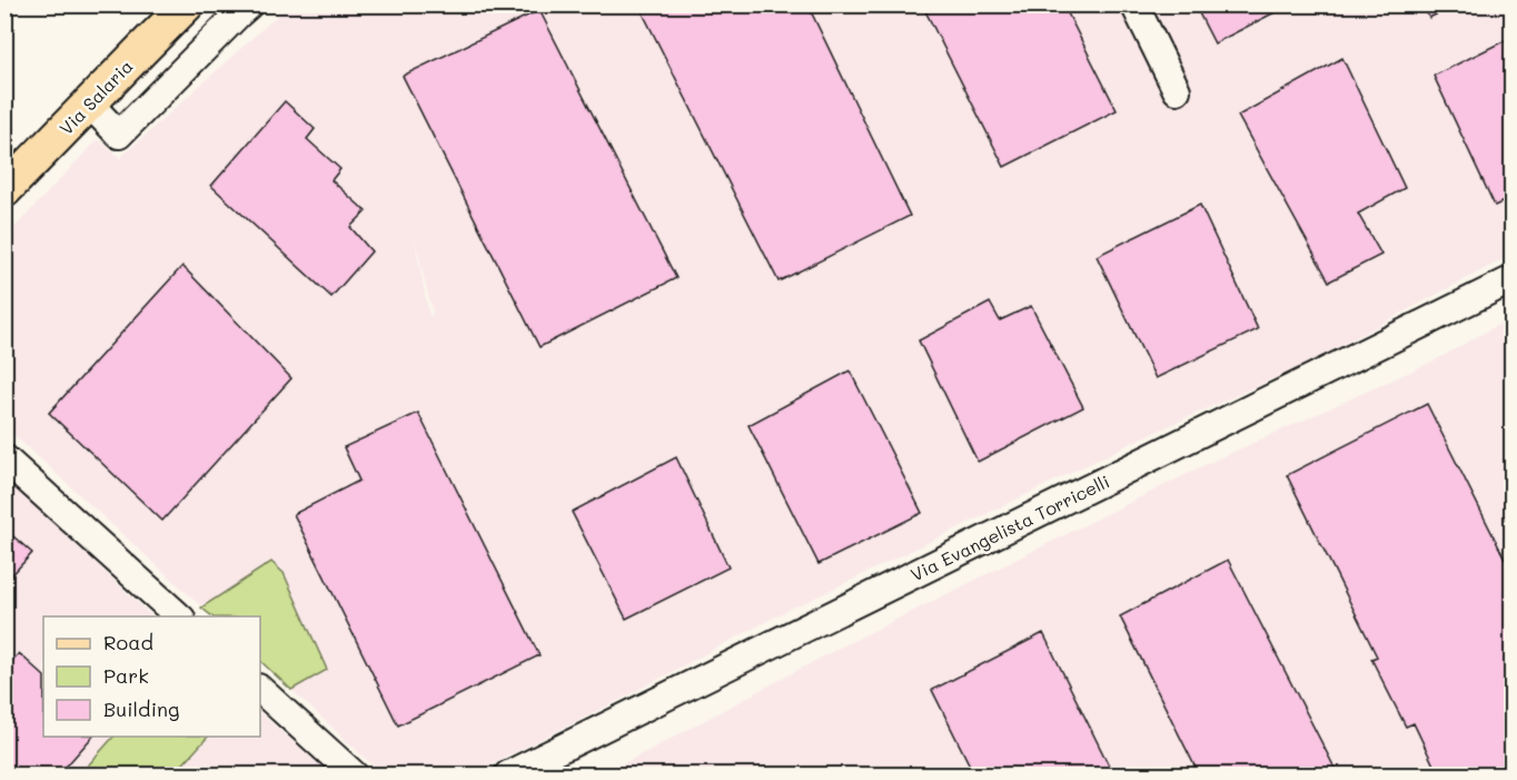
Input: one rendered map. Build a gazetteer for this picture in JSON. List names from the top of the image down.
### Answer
{
  "streets": {
    "main road": ["Via Salaria"],
    "lane": ["Via Evangelista Torricelli"]
  },
  "legend": ["Road", "Park", "Building"]
}
